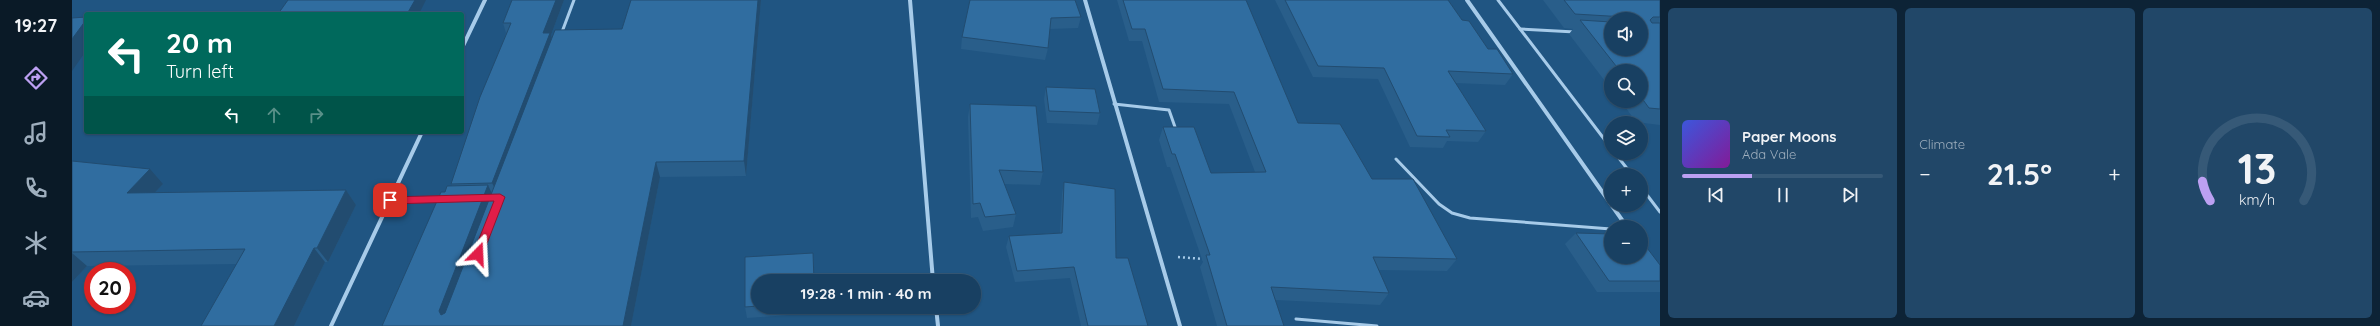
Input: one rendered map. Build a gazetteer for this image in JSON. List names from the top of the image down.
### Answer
{
  "page": {
    "tabs": "19:27",
    "tile": "Climate",
    "map_buttons": ["+", "−"],
    "turn": ["20 m", "Turn left"],
    "song": ["Paper Moons", "Ada Vale"],
    "heat": ["−", "21.5°", "+"],
    "limit": "20",
    "trip": "19:28 · 1 min · 40 m",
    "gauge": ["13", "km/h"]
  }
}
